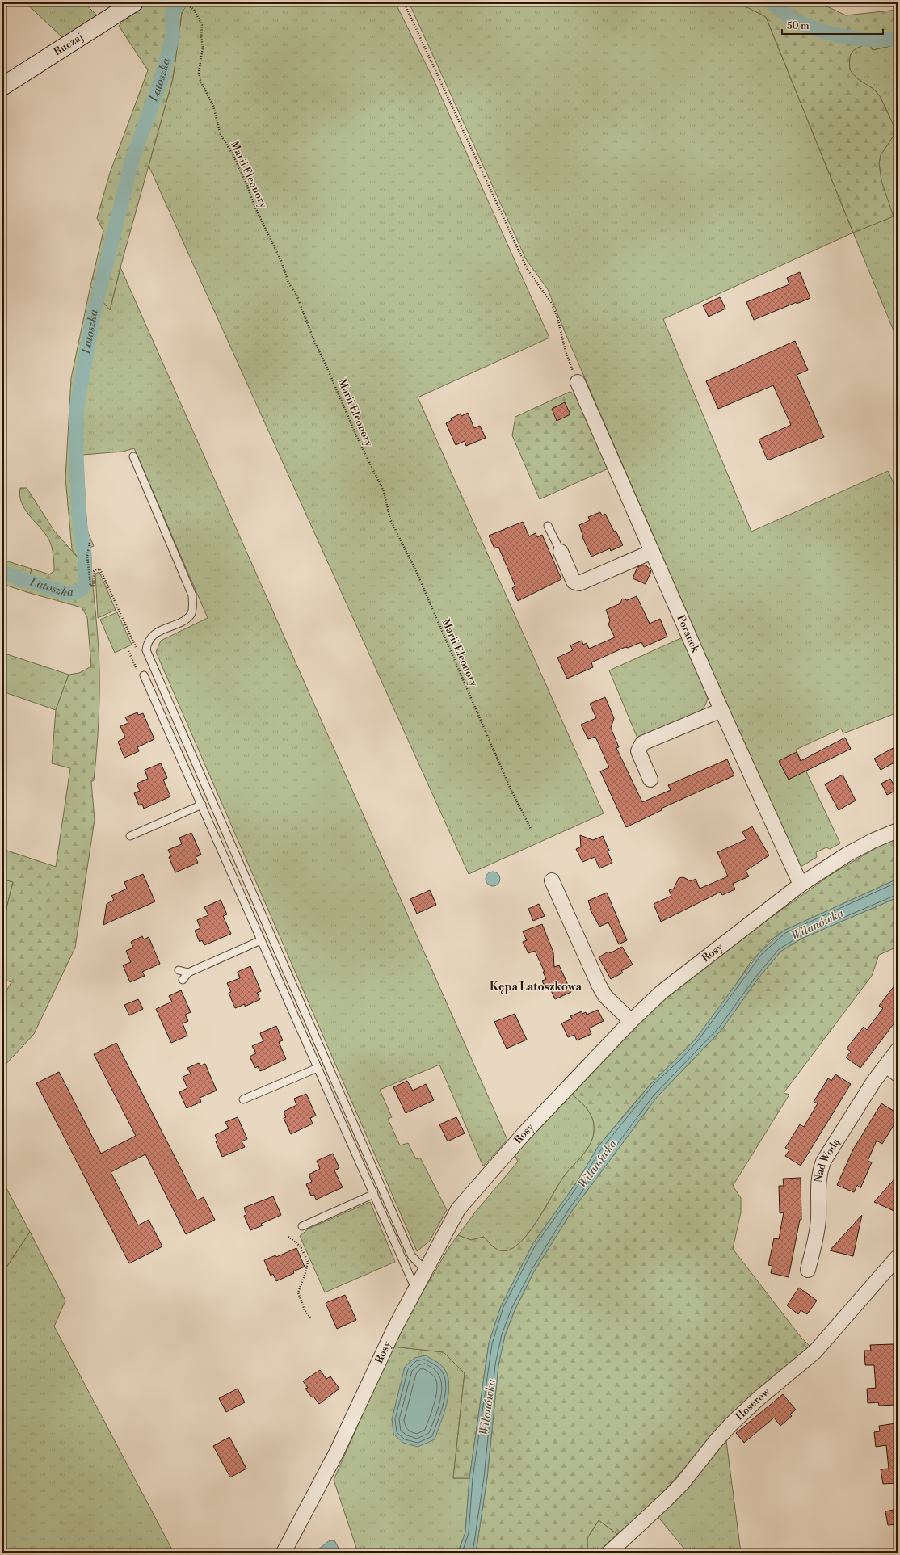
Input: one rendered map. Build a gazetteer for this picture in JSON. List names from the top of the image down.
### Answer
{
  "streets": {
    "street": [
      "Ruczaj",
      "Poranek",
      "Rosy",
      "Nad Wodą",
      "Hoserów"
    ],
    "path": ["Marii Eleonory"]
  },
  "crossings": [
    ["Poranek", "Rosy"]
  ],
  "districts": ["Kępa Latoszkowa"],
  "water": ["Latoszka", "Wilanówka"],
  "scale_bar": "50 m"
}
